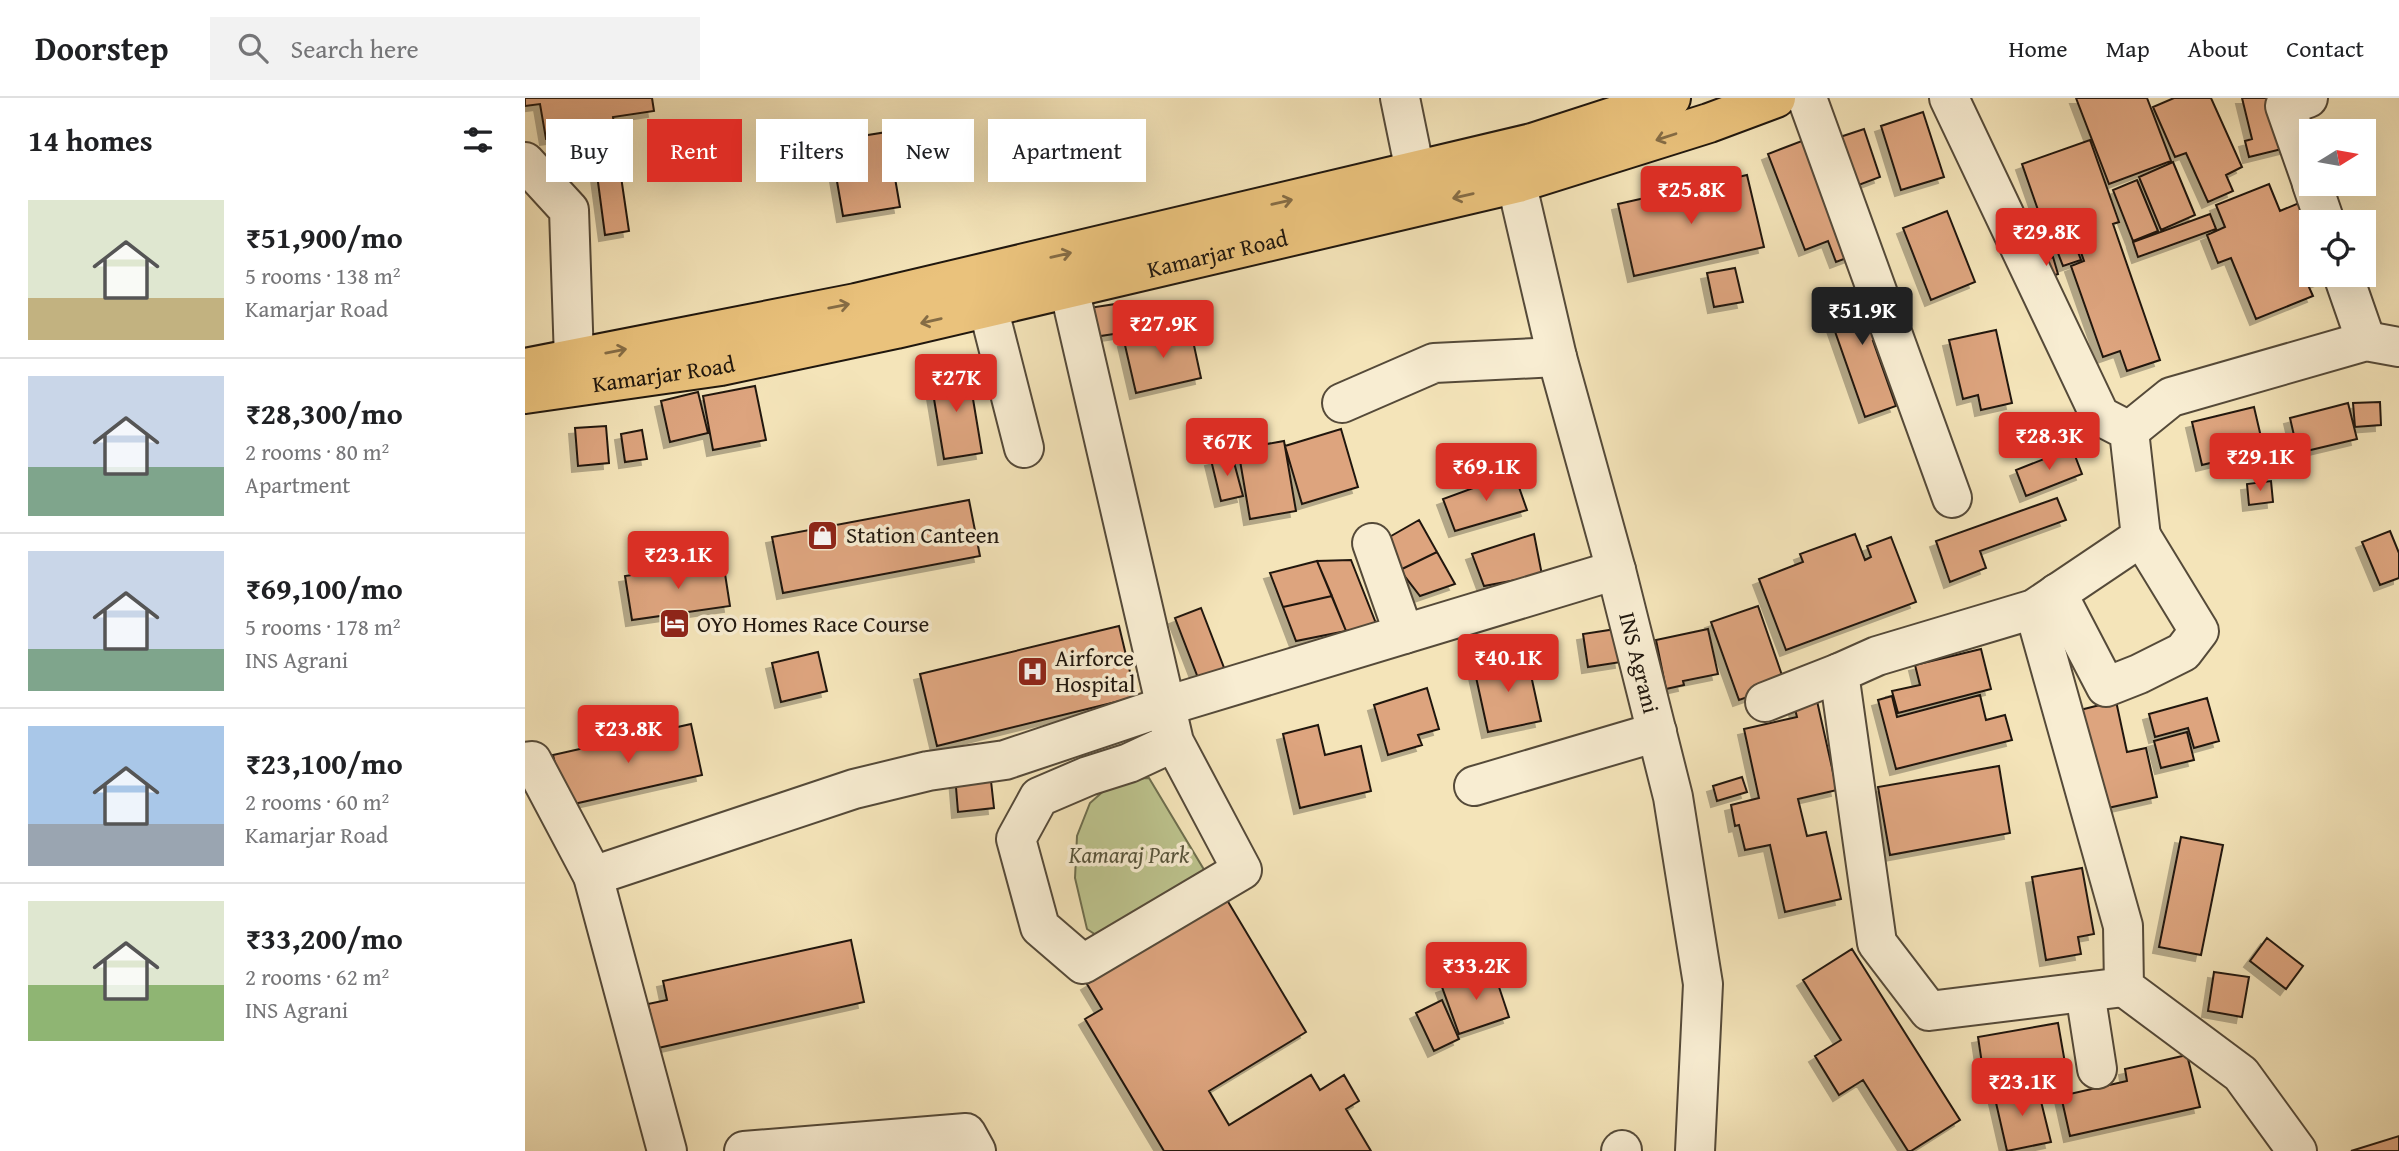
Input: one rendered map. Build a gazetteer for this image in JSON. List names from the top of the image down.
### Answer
{
  "streets": {
    "main road": ["Kamarjar Road"],
    "street": ["INS Agrani"]
  },
  "crossings": [
    ["Kamarjar Road", "INS Agrani"]
  ],
  "parks": ["Kamaraj Park"],
  "places": {
    "shop": ["Station Canteen"],
    "hotel": ["OYO Homes Race Course"],
    "hospital": ["Airforce Hospital"]
  },
  "north": "right",
  "page": {
    "header": "Doorstep",
    "search": "Search here",
    "nav": [
      "Home",
      "Map",
      "About",
      "Contact"
    ],
    "heading": "14 homes",
    "chip": [
      "Buy",
      "Rent",
      "Filters",
      "New",
      "Apartment"
    ],
    "price": [
      "₹25.8K",
      "₹29.8K",
      "₹51.9K",
      "₹27.9K",
      "₹27K",
      "₹28.3K",
      "₹67K",
      "₹29.1K",
      "₹69.1K",
      "₹23.1K",
      "₹40.1K",
      "₹23.8K",
      "₹33.2K",
      "₹23.1K"
    ],
    "list": [
      {
        "name": "₹51,900/mo",
        "note": "5 rooms · 138 m² · Kamarjar Road"
      },
      {
        "name": "₹28,300/mo",
        "note": "2 rooms · 80 m² · Apartment"
      },
      {
        "name": "₹69,100/mo",
        "note": "5 rooms · 178 m² · INS Agrani"
      },
      {
        "name": "₹23,100/mo",
        "note": "2 rooms · 60 m² · Kamarjar Road"
      },
      {
        "name": "₹33,200/mo",
        "note": "2 rooms · 62 m² · INS Agrani"
      }
    ]
  }
}
